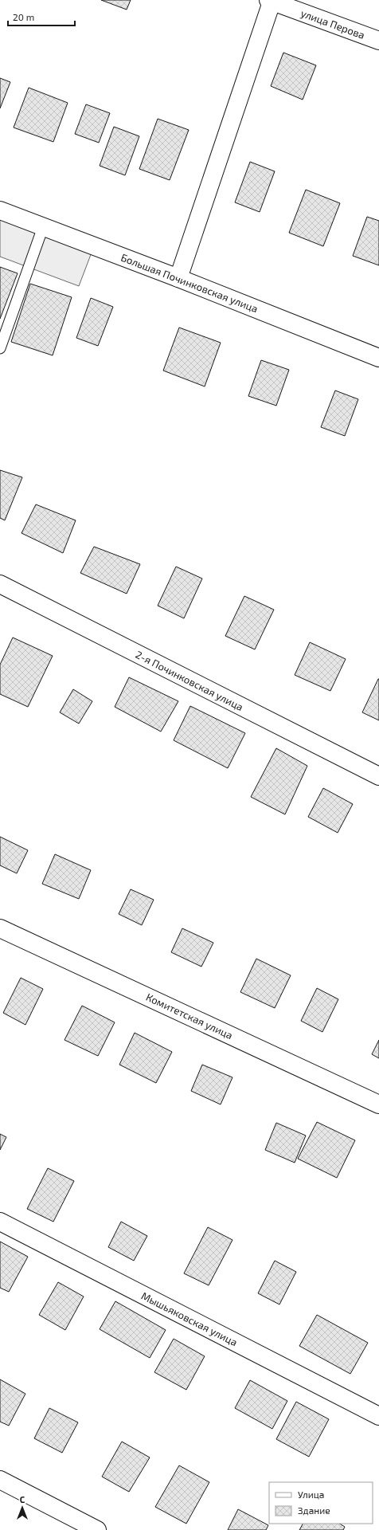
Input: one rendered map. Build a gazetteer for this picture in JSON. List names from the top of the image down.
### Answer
{
  "streets": {
    "street": [
      "улица Перова",
      "Большая Починковская улица",
      "2-я Починковская улица",
      "Комитетская улица",
      "Мышьяковская улица"
    ]
  },
  "legend": ["Улица", "Здание"],
  "scale_bar": "20 m",
  "north": "top"
}
